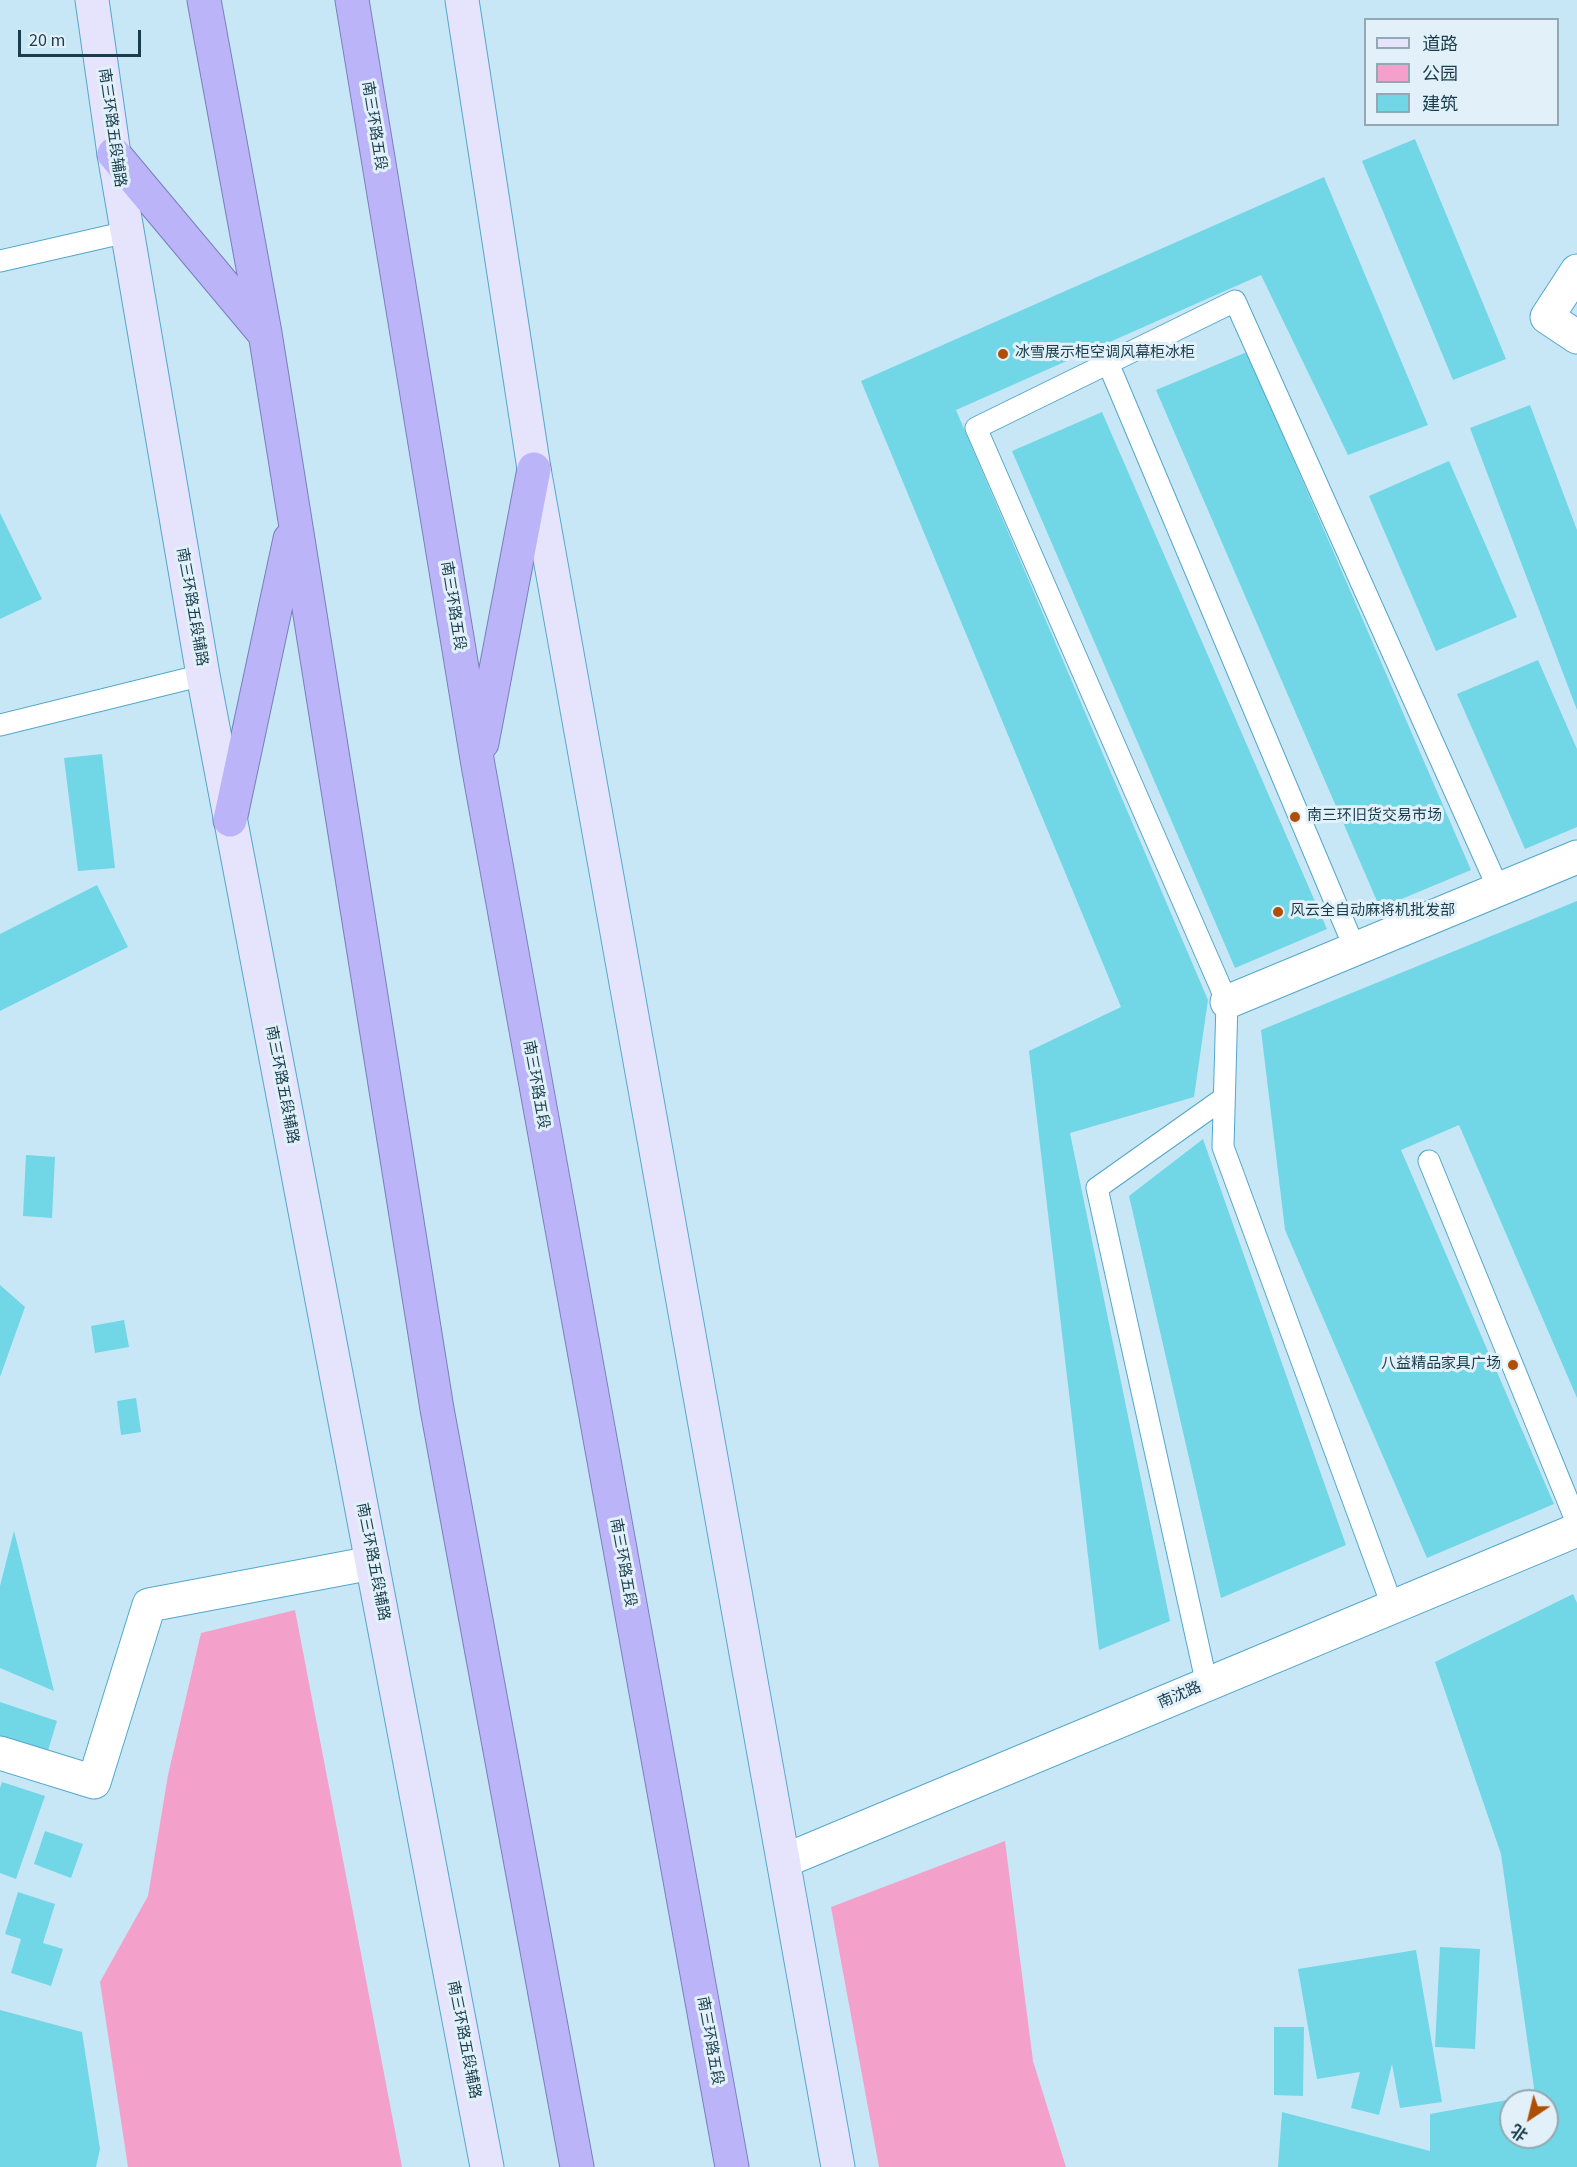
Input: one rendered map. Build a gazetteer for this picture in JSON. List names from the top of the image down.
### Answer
{
  "streets": {
    "highway": ["南三环路五段"],
    "main road": ["南三环路五段辅路"],
    "street": ["南沈路"]
  },
  "places": [
    "冰雪展示柜空调风幕柜冰柜",
    "南三环旧货交易市场",
    "风云全自动麻将机批发部",
    "八益精品家具广场"
  ],
  "legend": ["道路", "公园", "建筑"],
  "scale_bar": "20 m",
  "north": "bottom left"
}
